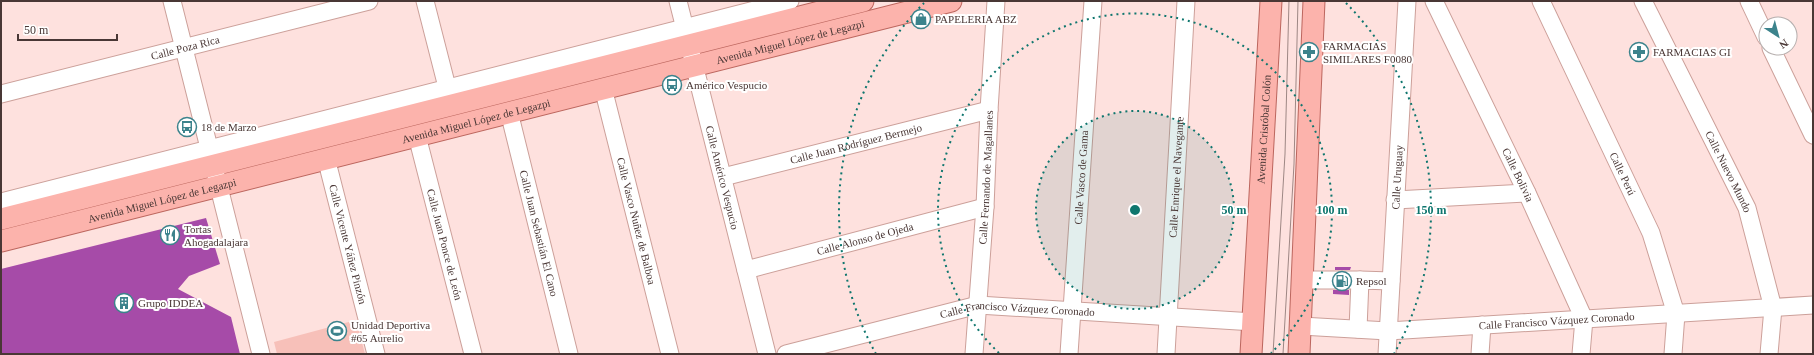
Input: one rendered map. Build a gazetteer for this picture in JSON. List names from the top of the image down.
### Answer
{
  "streets": {
    "main road": ["Avenida Miguel López de Legazpi", "Avenida Cristóbal Colón"],
    "street": [
      "Calle Poza Rica",
      "Calle Juan Rodríguez Bermejo",
      "Calle Nuevo Mundo",
      "Calle Perú",
      "Calle Bolivia",
      "Calle Américo Vespucio",
      "Calle Vasco de Gama",
      "Calle Uruguay",
      "Calle Fernando de Magallanes",
      "Calle Enrique el Navegante",
      "Calle Vasco Nuñez de Balboa",
      "Calle Juan Sebastián El Cano",
      "Calle Alonso de Ojeda",
      "Calle Vicente Yáñez Pinzón",
      "Calle Juan Ponce de León",
      "Calle Francisco Vázquez Coronado"
    ]
  },
  "crossings": [
    ["Avenida Miguel López de Legazpi", "Calle Américo Vespucio"],
    ["Avenida Miguel López de Legazpi", "Calle Vasco Nuñez de Balboa"],
    ["Avenida Miguel López de Legazpi", "Calle Juan Sebastián El Cano"],
    ["Avenida Miguel López de Legazpi", "Calle Vicente Yáñez Pinzón"],
    ["Avenida Miguel López de Legazpi", "Calle Juan Ponce de León"],
    ["Avenida Cristóbal Colón", "Calle Francisco Vázquez Coronado"],
    ["Calle Juan Rodríguez Bermejo", "Calle Américo Vespucio"],
    ["Calle Juan Rodríguez Bermejo", "Calle Fernando de Magallanes"],
    ["Calle Nuevo Mundo", "Calle Francisco Vázquez Coronado"],
    ["Calle Perú", "Calle Francisco Vázquez Coronado"],
    ["Calle Bolivia", "Calle Francisco Vázquez Coronado"],
    ["Calle Américo Vespucio", "Calle Alonso de Ojeda"],
    ["Calle Vasco de Gama", "Calle Francisco Vázquez Coronado"],
    ["Calle Uruguay", "Calle Francisco Vázquez Coronado"],
    ["Calle Fernando de Magallanes", "Calle Alonso de Ojeda"],
    ["Calle Fernando de Magallanes", "Calle Francisco Vázquez Coronado"],
    ["Calle Enrique el Navegante", "Calle Francisco Vázquez Coronado"]
  ],
  "places": {
    "shop": ["PAPELERIA ABZ"],
    "pharmacy": ["FARMACIAS SIMILARES F0080", "FARMACIAS GI"],
    "bus stop": ["Américo Vespucio", "18 de Marzo"],
    "restaurant": ["Tortas Ahogadalajara"],
    "fuel station": ["Repsol"],
    "building": ["Grupo IDDEA"],
    "sports": ["Unidad Deportiva #65 Aurelio"]
  },
  "scale_bar": "50 m",
  "north": "bottom right",
  "rings": ["50 m", "100 m", "150 m"]
}
